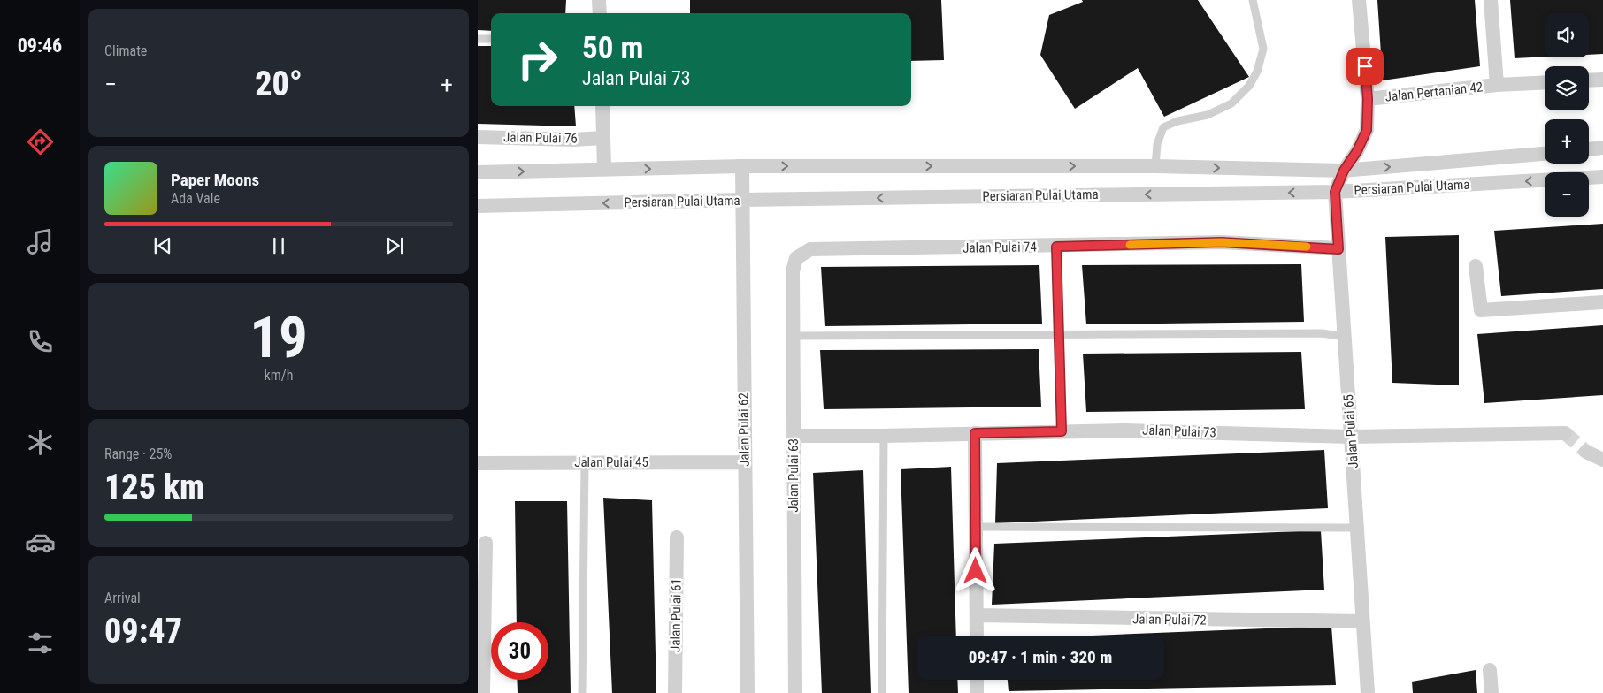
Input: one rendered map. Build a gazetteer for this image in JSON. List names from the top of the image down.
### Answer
{
  "streets": {
    "street": [
      "Jalan Pertanian 42",
      "Jalan Pulai 76",
      "Persiaran Pulai Utama",
      "Jalan Pulai 74",
      "Jalan Pulai 62",
      "Jalan Pulai 73",
      "Jalan Pulai 65",
      "Jalan Pulai 45",
      "Jalan Pulai 63",
      "Jalan Pulai 61",
      "Jalan Pulai 72"
    ]
  },
  "crossings": [
    ["Jalan Pertanian 42", "Persiaran Pulai Utama"],
    ["Jalan Pertanian 42", "Jalan Pulai 65"],
    ["Persiaran Pulai Utama", "Jalan Pulai 62"],
    ["Persiaran Pulai Utama", "Jalan Pulai 65"],
    ["Jalan Pulai 74", "Jalan Pulai 65"],
    ["Jalan Pulai 74", "Jalan Pulai 63"],
    ["Jalan Pulai 62", "Jalan Pulai 45"],
    ["Jalan Pulai 73", "Jalan Pulai 65"],
    ["Jalan Pulai 73", "Jalan Pulai 63"],
    ["Jalan Pulai 65", "Jalan Pulai 72"]
  ],
  "page": {
    "tabs": "09:46",
    "tile": [
      "Climate",
      ["19", "km/h"],
      ["Range · 25%", "125 km"],
      ["Arrival", "09:47"]
    ],
    "map_buttons": ["+", "−"],
    "turn": ["50 m", "Jalan Pulai 73"],
    "heat": ["−", "20°", "+"],
    "song": ["Paper Moons", "Ada Vale"],
    "limit": "30",
    "trip": "09:47 · 1 min · 320 m"
  }
}
